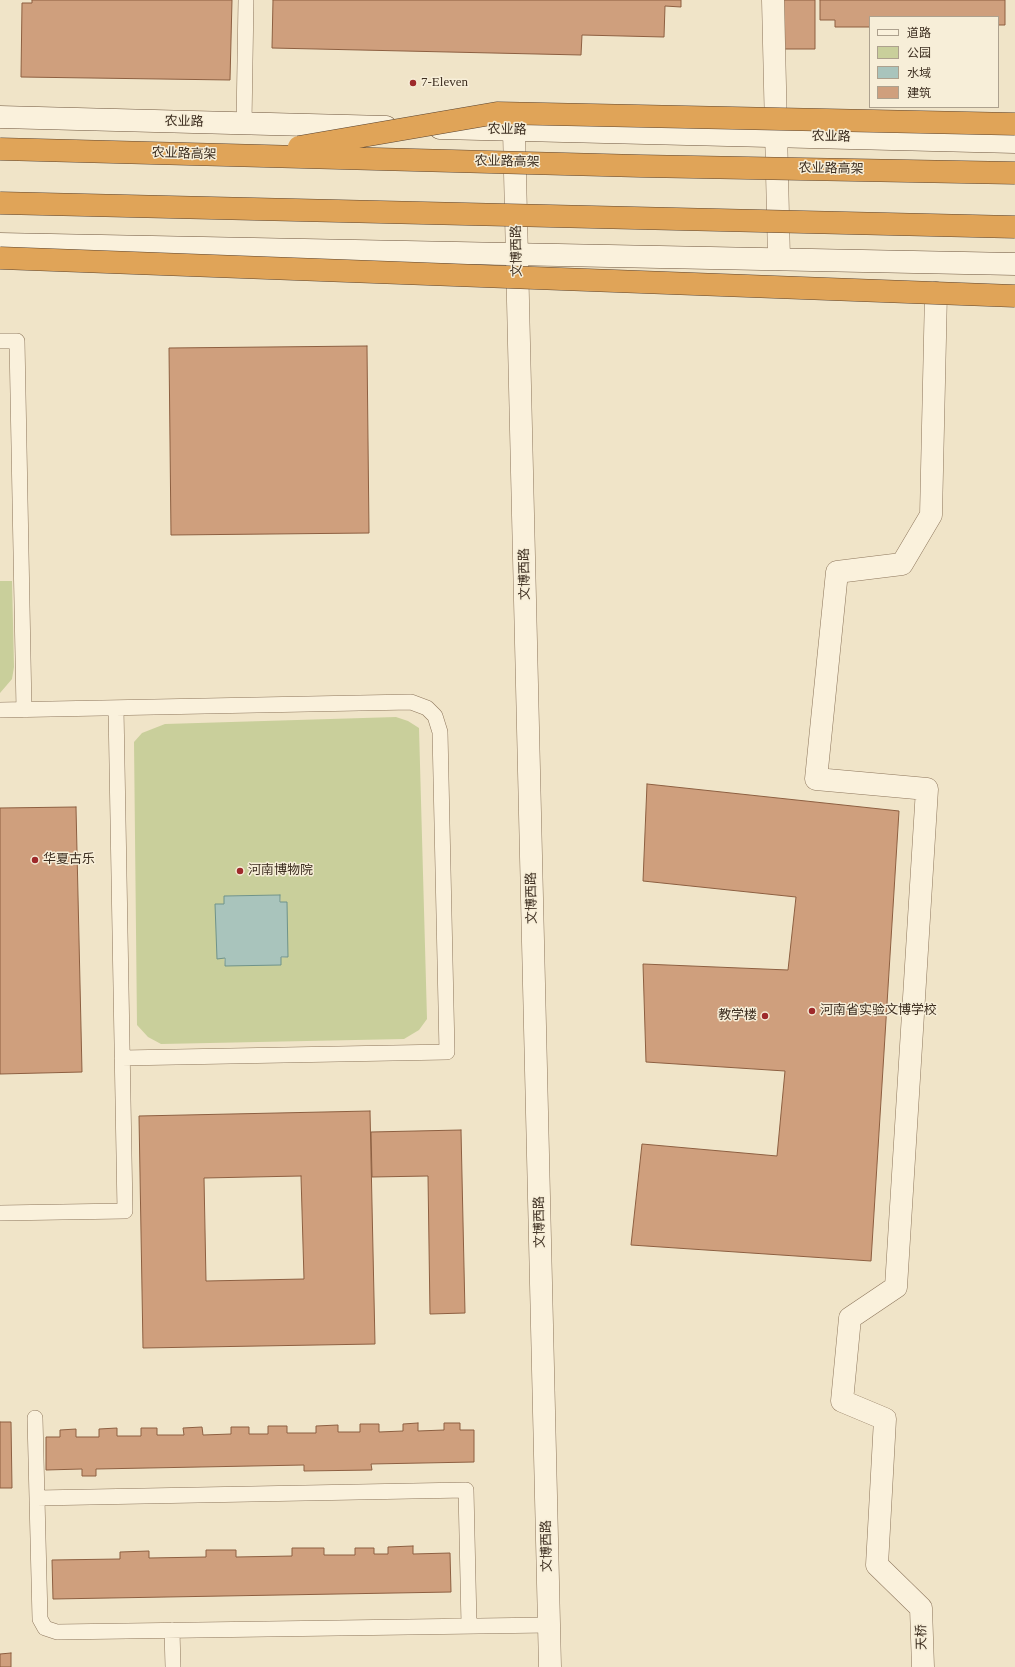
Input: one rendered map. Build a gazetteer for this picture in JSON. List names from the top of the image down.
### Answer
{
  "streets": {
    "highway": ["农业路高架"],
    "street": ["农业路", "文博西路", "天桥"]
  },
  "crossings": [
    ["农业路", "文博西路"]
  ],
  "places": [
    "7-Eleven",
    "华夏古乐",
    "河南博物院",
    "河南省实验文博学校",
    "教学楼"
  ],
  "legend": [
    "道路",
    "公园",
    "水域",
    "建筑"
  ]
}
